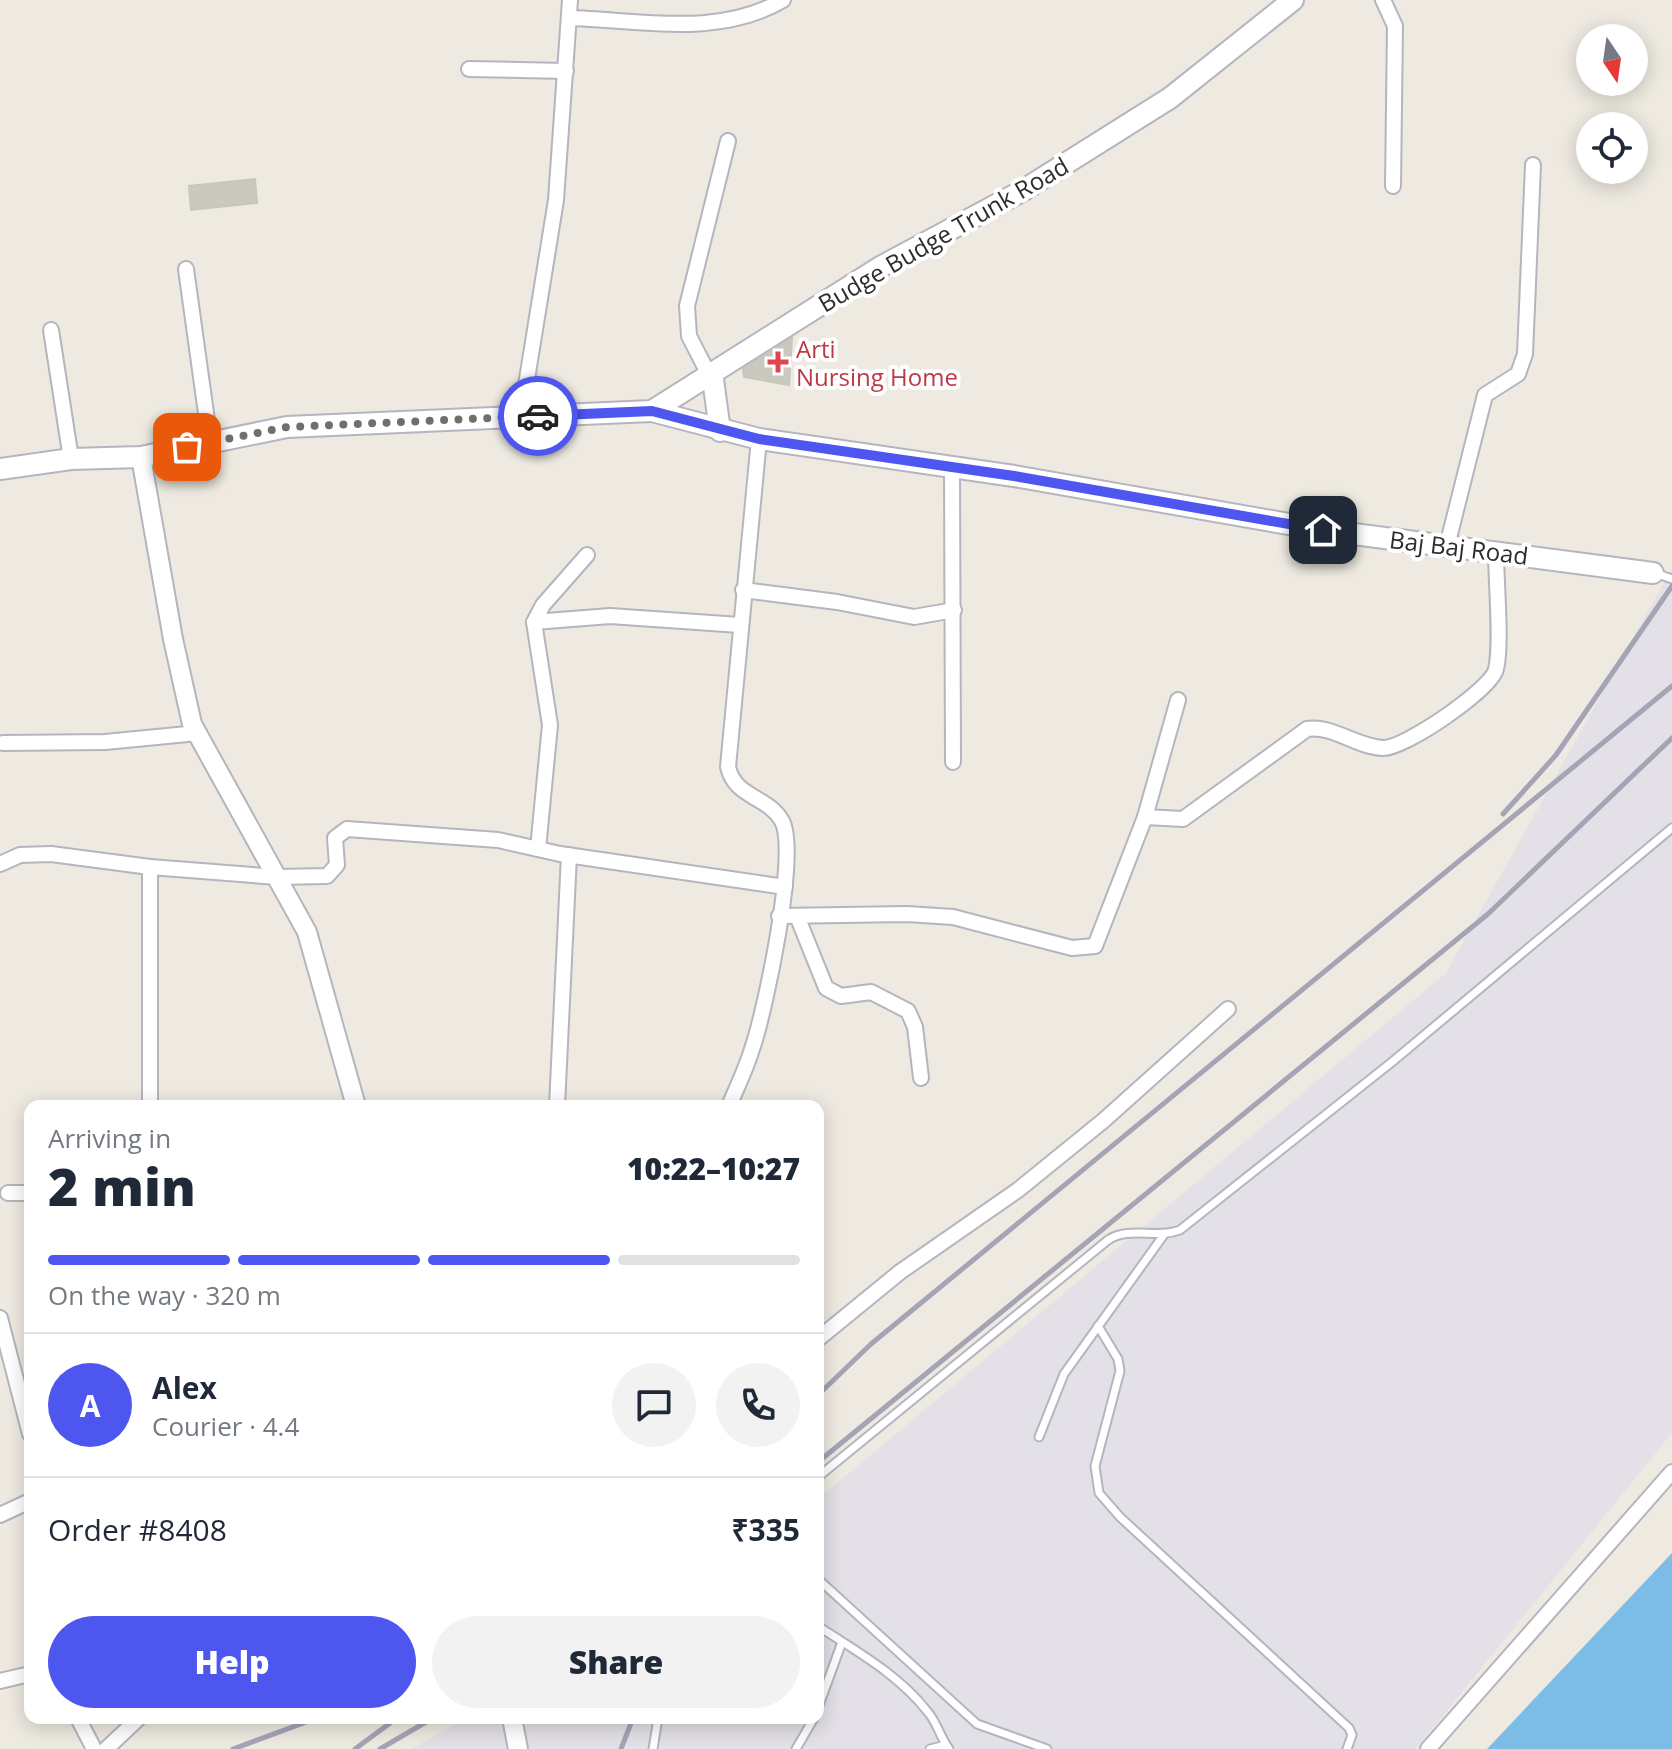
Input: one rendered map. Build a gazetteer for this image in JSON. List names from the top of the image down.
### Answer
{
  "streets": {
    "main road": ["Budge Budge Trunk Road", "Baj Baj Road"]
  },
  "crossings": [
    ["Budge Budge Trunk Road", "Baj Baj Road"]
  ],
  "places": {
    "health": ["Arti Nursing Home"]
  },
  "north": "bottom",
  "page": {
    "heading": ["2 min", "Arriving in", "10:22–10:27"],
    "panel": [
      "Alex",
      "Courier · 4.4",
      "Order #8408",
      "₹335"
    ],
    "bar": "On the way · 320 m",
    "round": "A",
    "buttons": ["Help", "Share"]
  }
}
